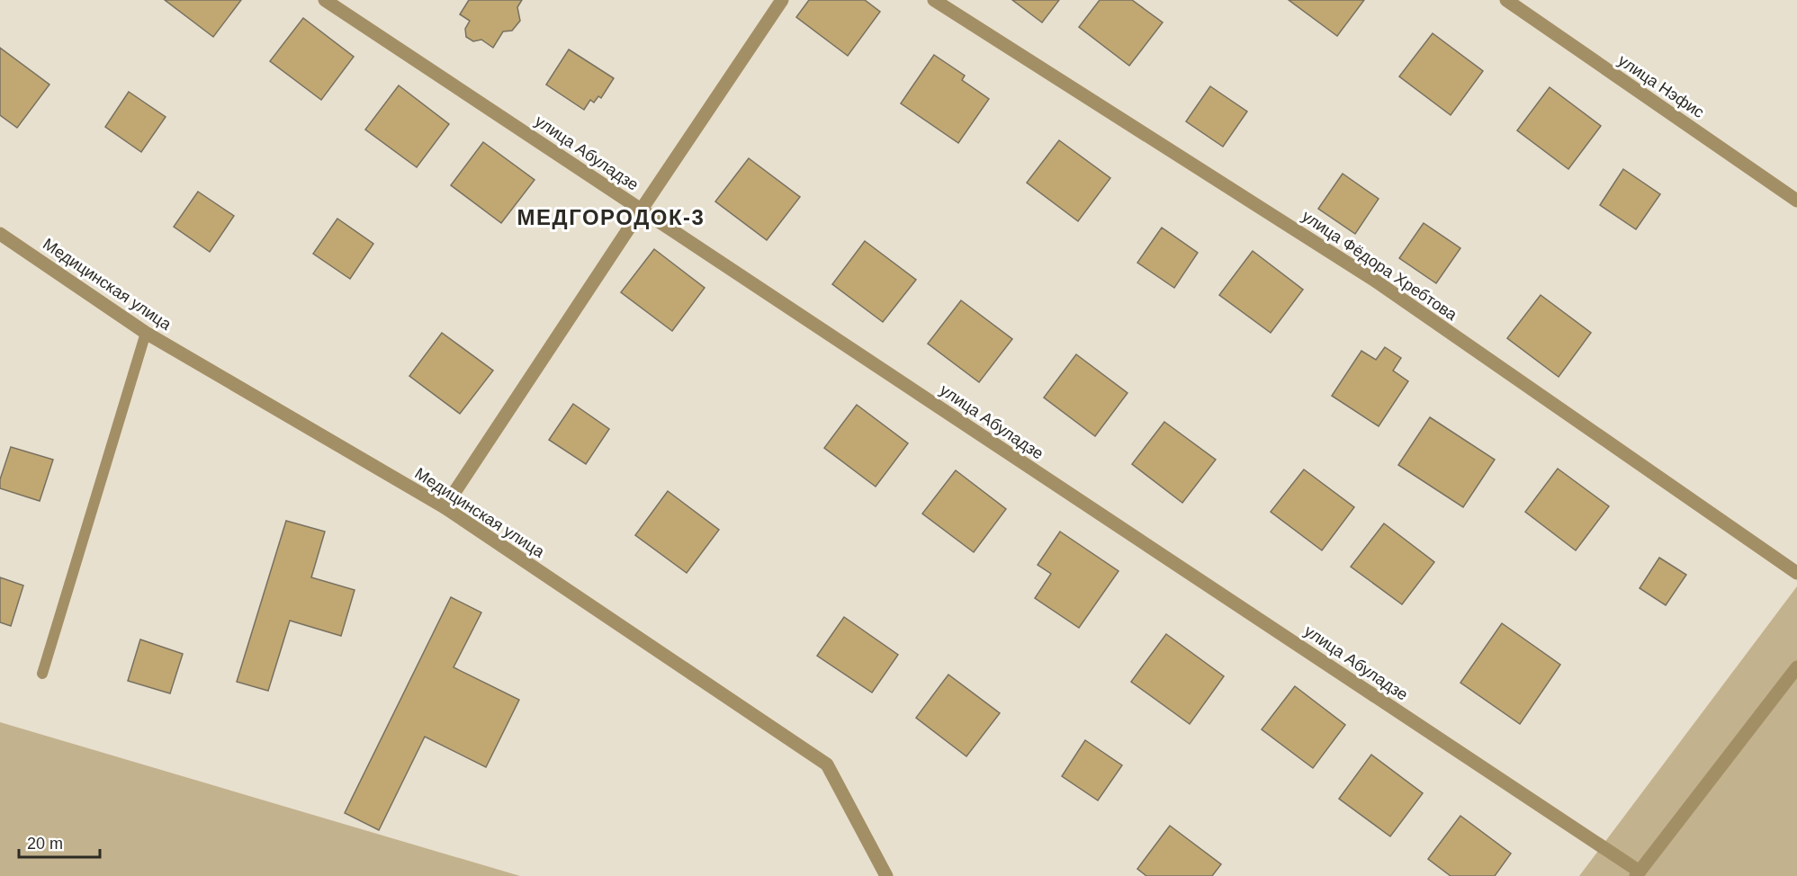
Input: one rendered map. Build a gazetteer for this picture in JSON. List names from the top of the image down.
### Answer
{
  "streets": {
    "street": [
      "улица Нэфис",
      "улица Абуладзе",
      "улица Фёдора Хребтова",
      "Медицинская улица"
    ]
  },
  "districts": ["МЕДГОРОДОК-3"],
  "scale_bar": "20 m"
}
